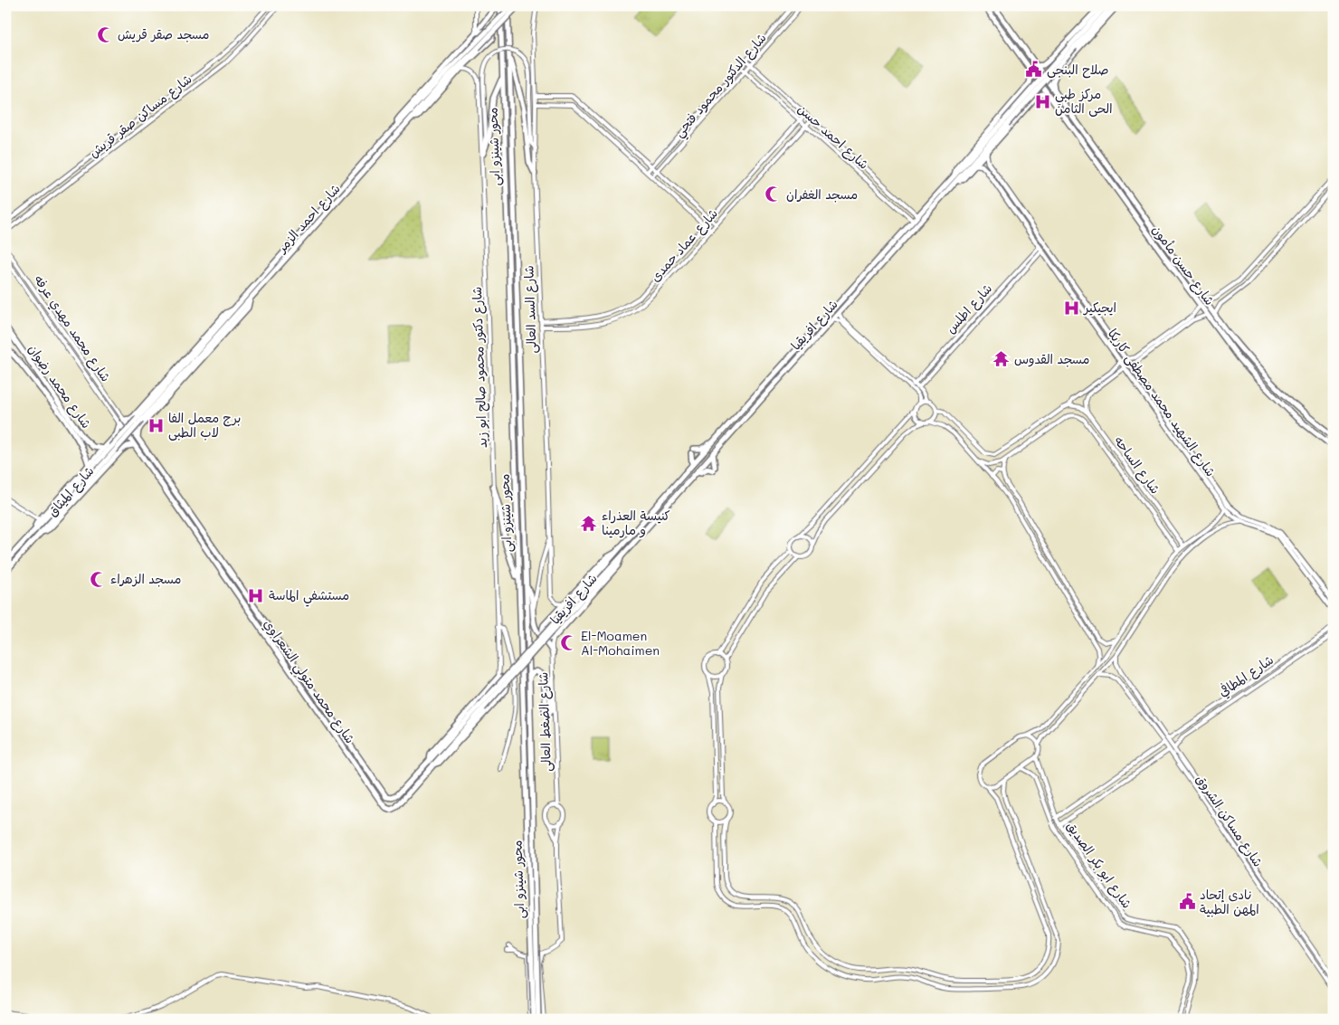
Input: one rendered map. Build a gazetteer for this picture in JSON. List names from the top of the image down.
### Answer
{
  "streets": {
    "main road": [
      "محور شينزو ابى",
      "شارع احمد الزمر",
      "شارع حسن مأمون",
      "شارع افريقيا",
      "شارع محمد رضوان",
      "شارع الشهيد محمد مصطفى كاريكا",
      "شارع الميثاق",
      "شارع محمد متولي الشعراوي"
    ],
    "street": [
      "شارع الدكتور محمود فتحي",
      "شارع مساكن صقر قريش",
      "شارع احمد حسن",
      "شارع عماد حمدى",
      "شارع اطلس",
      "شارع السد العالى",
      "شارع محمد مهدي عرفه",
      "شارع دكتور محمود صالح ابو زيد",
      "شارع الساحه",
      "شارع المطافي",
      "شارع الضغط العالى",
      "شارع مساكن الشروق",
      "شارع ابو بكر الصديق"
    ]
  },
  "crossings": [
    ["شارع الدكتور محمود فتحي", "شارع احمد حسن"],
    ["شارع احمد حسن", "شارع عماد حمدى"],
    ["شارع احمد حسن", "شارع افريقيا"],
    ["شارع احمد الزمر", "شارع محمد مهدي عرفه"],
    ["شارع احمد الزمر", "شارع دكتور محمود صالح ابو زيد"],
    ["شارع احمد الزمر", "شارع الميثاق"],
    ["شارع احمد الزمر", "شارع محمد متولي الشعراوي"],
    ["شارع عماد حمدى", "شارع السد العالى"],
    ["شارع حسن مأمون", "شارع افريقيا"],
    ["شارع اطلس", "شارع الشهيد محمد مصطفى كاريكا"],
    ["شارع السد العالى", "شارع افريقيا"],
    ["شارع افريقيا", "شارع الشهيد محمد مصطفى كاريكا"],
    ["شارع افريقيا", "شارع الضغط العالى"],
    ["شارع محمد مهدي عرفه", "شارع الميثاق"],
    ["شارع محمد مهدي عرفه", "شارع محمد متولي الشعراوي"],
    ["شارع محمد رضوان", "شارع الميثاق"],
    ["شارع الميثاق", "شارع محمد متولي الشعراوي"],
    ["شارع المطافي", "شارع مساكن الشروق"]
  ],
  "places": {
    "mosque": [
      "مسجد صقر قريش",
      "مسجد الغفران",
      "مسجد الزهراء",
      "El-Moamen Al-Mohaimen"
    ],
    "public building": ["صلاح البنجى", "نادى إتحاد المهن الطبية"],
    "hospital": [
      "مركز طبي الحى الثامن",
      "ايجيكير",
      "برج معمل الفا لاب الطبى",
      "مستشفي الماسة"
    ],
    "temple": ["مسجد القدوس", "كنيسة العذراء و مارمينا"]
  }
}
